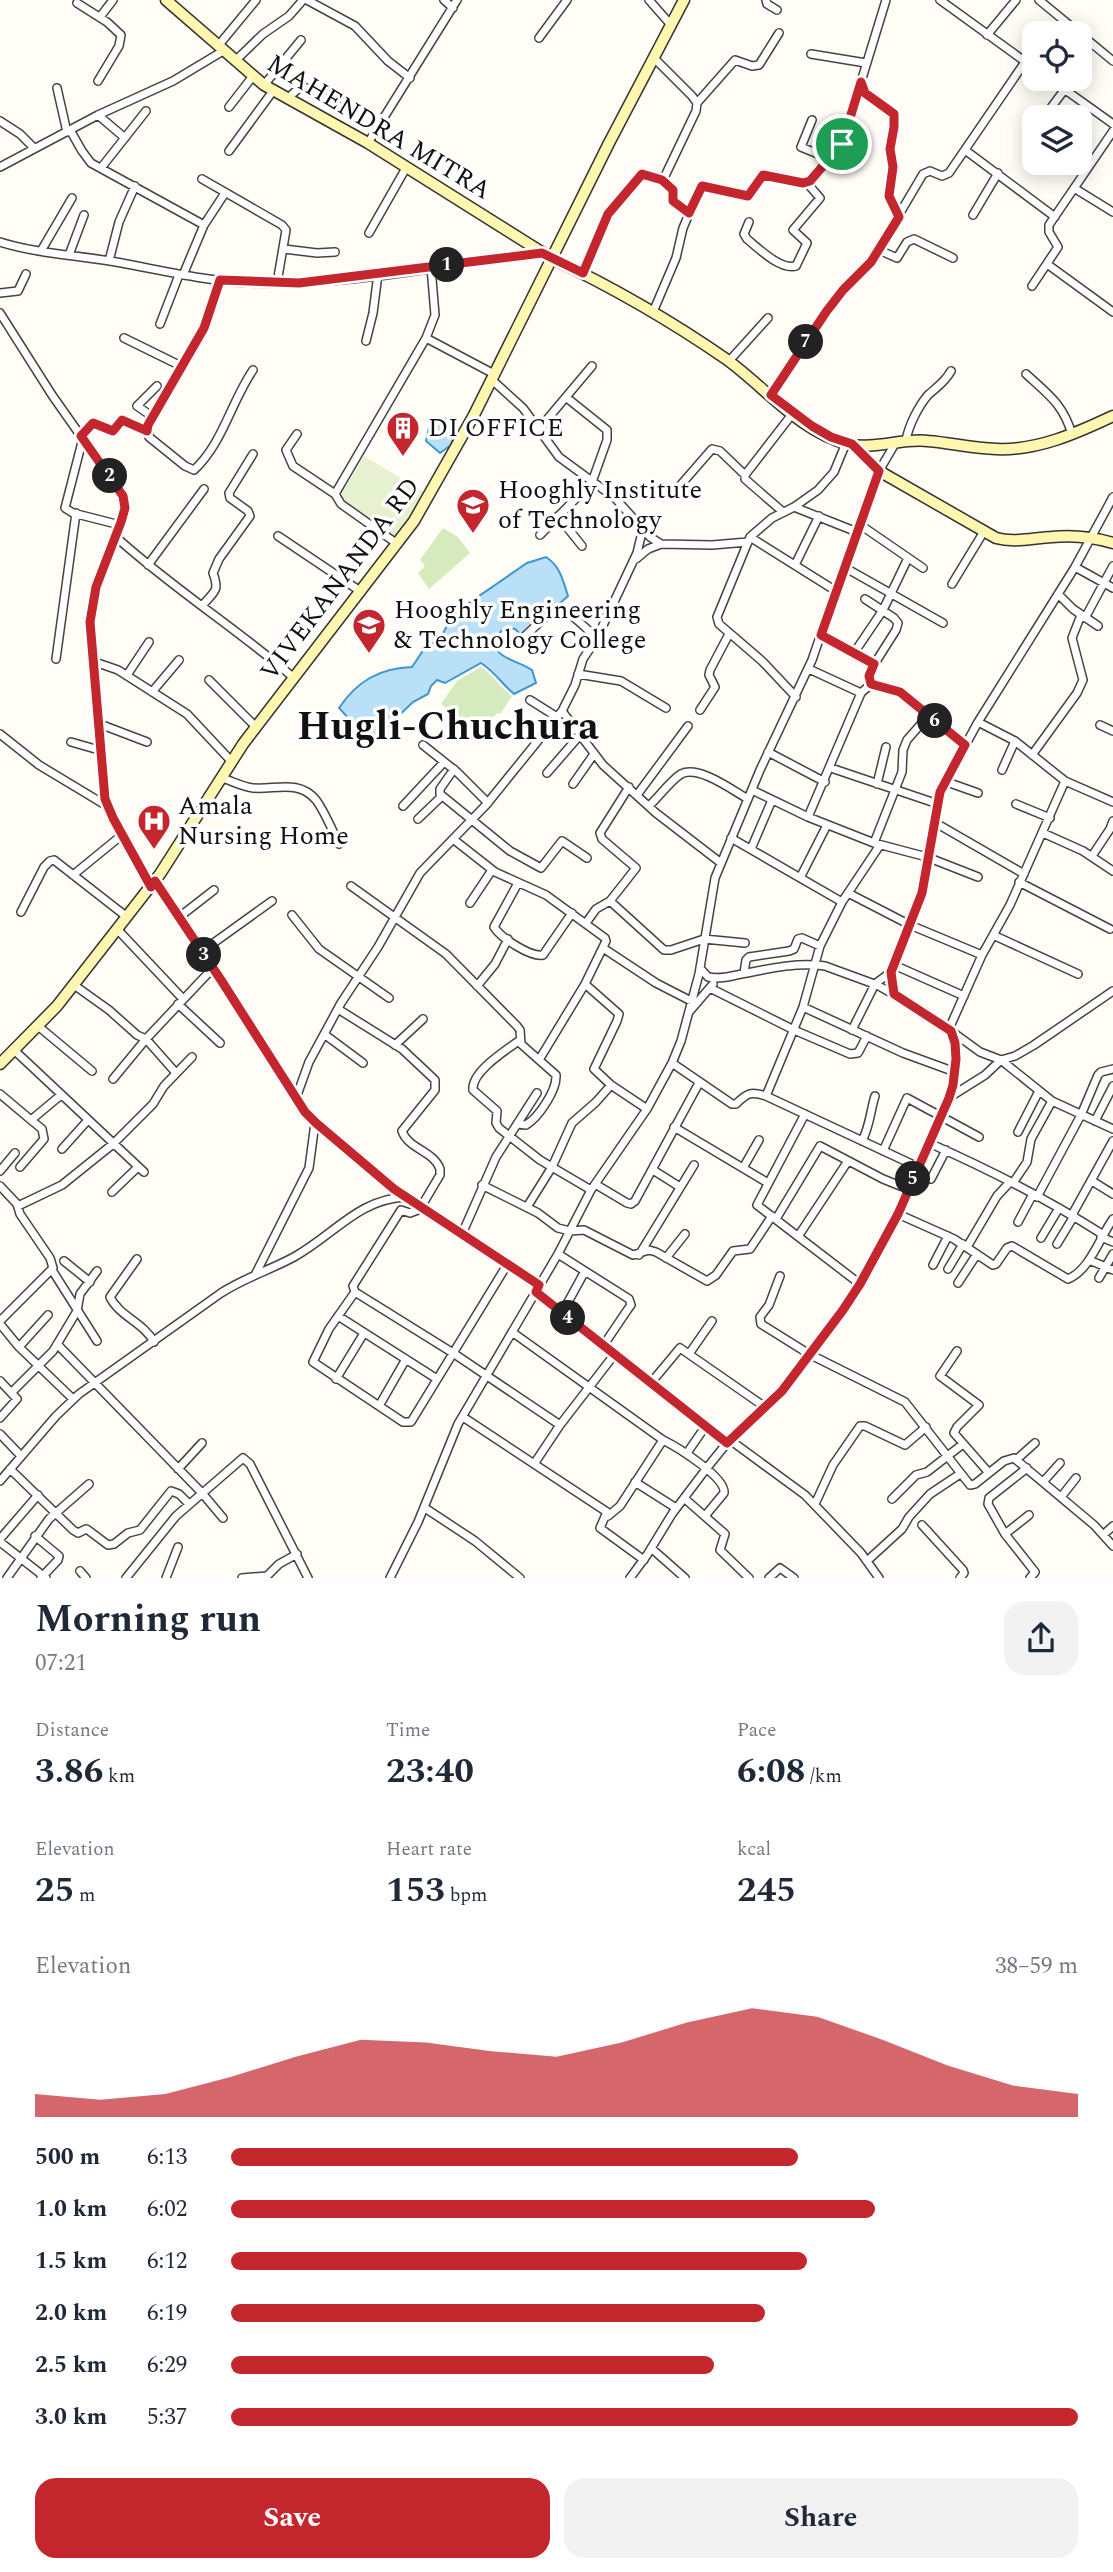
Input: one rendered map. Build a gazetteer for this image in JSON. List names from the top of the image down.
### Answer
{
  "streets": {
    "street": ["MAHENDRA MITRA", "VIVEKANANDA RD"]
  },
  "crossings": [
    ["MAHENDRA MITRA", "VIVEKANANDA RD"]
  ],
  "districts": ["Hugli-Chuchura"],
  "places": {
    "building": ["DI OFFICE"],
    "school or university": ["Hooghly Institute of Technology", "Hooghly Engineering & Technology College"],
    "hospital": ["Amala Nursing Home"]
  },
  "page": {
    "pins": [
      "1",
      "7",
      "2",
      "6",
      "3",
      "5",
      "4"
    ],
    "heading": ["Morning run", "07:21"],
    "stats": [
      ["Distance", "3.86 km"],
      ["Time", "23:40"],
      ["Pace", "6:08 /km"],
      ["Elevation", "25 m"],
      ["Heart rate", "153 bpm"],
      ["kcal", "245"]
    ],
    "chart": ["Elevation", "38–59 m"],
    "list": [
      {
        "name": "500 m",
        "note": "6:13"
      },
      {
        "name": "1.0 km",
        "note": "6:02"
      },
      {
        "name": "1.5 km",
        "note": "6:12"
      },
      {
        "name": "2.0 km",
        "note": "6:19"
      },
      {
        "name": "2.5 km",
        "note": "6:29"
      },
      {
        "name": "3.0 km",
        "note": "5:37"
      }
    ],
    "buttons": ["Save", "Share"]
  }
}
